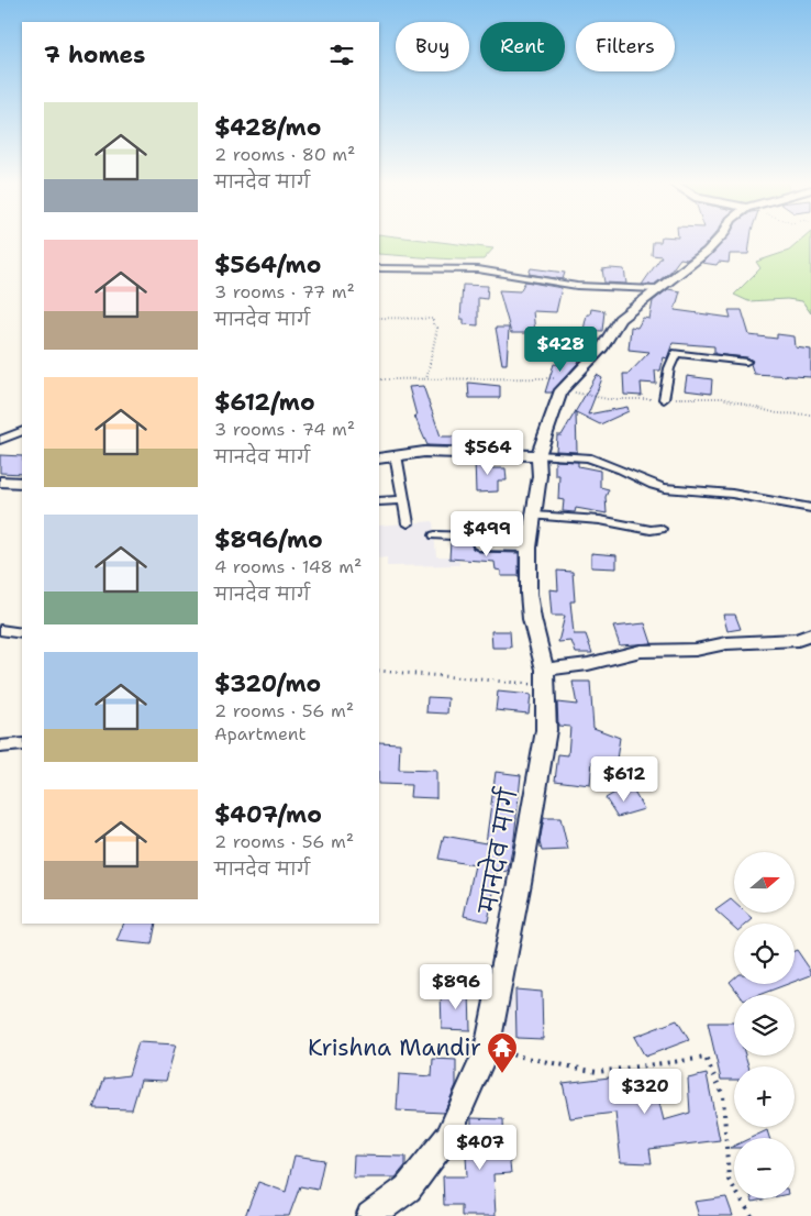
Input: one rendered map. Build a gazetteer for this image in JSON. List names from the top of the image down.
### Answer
{
  "streets": {
    "main road": ["मानदेव मार्ग"]
  },
  "places": {
    "temple": ["Krishna Mandir"]
  },
  "north": "right",
  "page": {
    "chip": ["Buy", "Rent", "Filters"],
    "heading": "7 homes",
    "list": [
      {
        "name": "$428/mo",
        "note": "2 rooms · 80 m² · मानदेव मार्ग"
      },
      {
        "name": "$564/mo",
        "note": "3 rooms · 77 m² · मानदेव मार्ग"
      },
      {
        "name": "$612/mo",
        "note": "3 rooms · 74 m² · मानदेव मार्ग"
      },
      {
        "name": "$896/mo",
        "note": "4 rooms · 148 m² · मानदेव मार्ग"
      },
      {
        "name": "$320/mo",
        "note": "2 rooms · 56 m² · Apartment"
      },
      {
        "name": "$407/mo",
        "note": "2 rooms · 56 m² · मानदेव मार्ग"
      }
    ],
    "price": [
      "$428",
      "$564",
      "$499",
      "$612",
      "$896",
      "$320",
      "$407"
    ],
    "map_buttons": ["+", "−"]
  }
}
